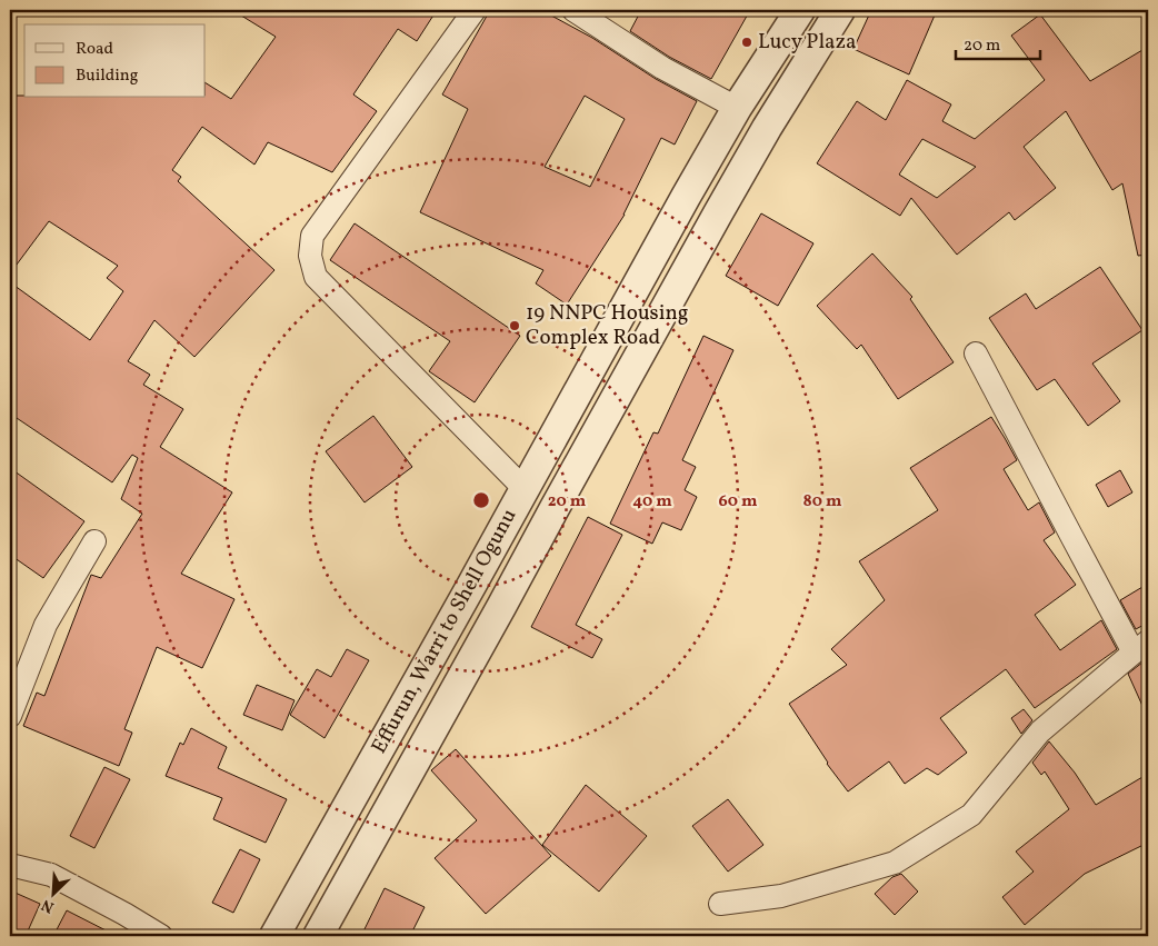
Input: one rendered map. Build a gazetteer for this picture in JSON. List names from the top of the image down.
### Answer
{
  "streets": {
    "street": ["Effurun, Warri to Shell Ogunu"]
  },
  "places": ["Lucy Plaza", "19 NNPC Housing Complex Road"],
  "legend": ["Road", "Building"],
  "scale_bar": "20 m",
  "north": "bottom left",
  "rings": [
    "20 m",
    "40 m",
    "60 m",
    "80 m"
  ]
}
